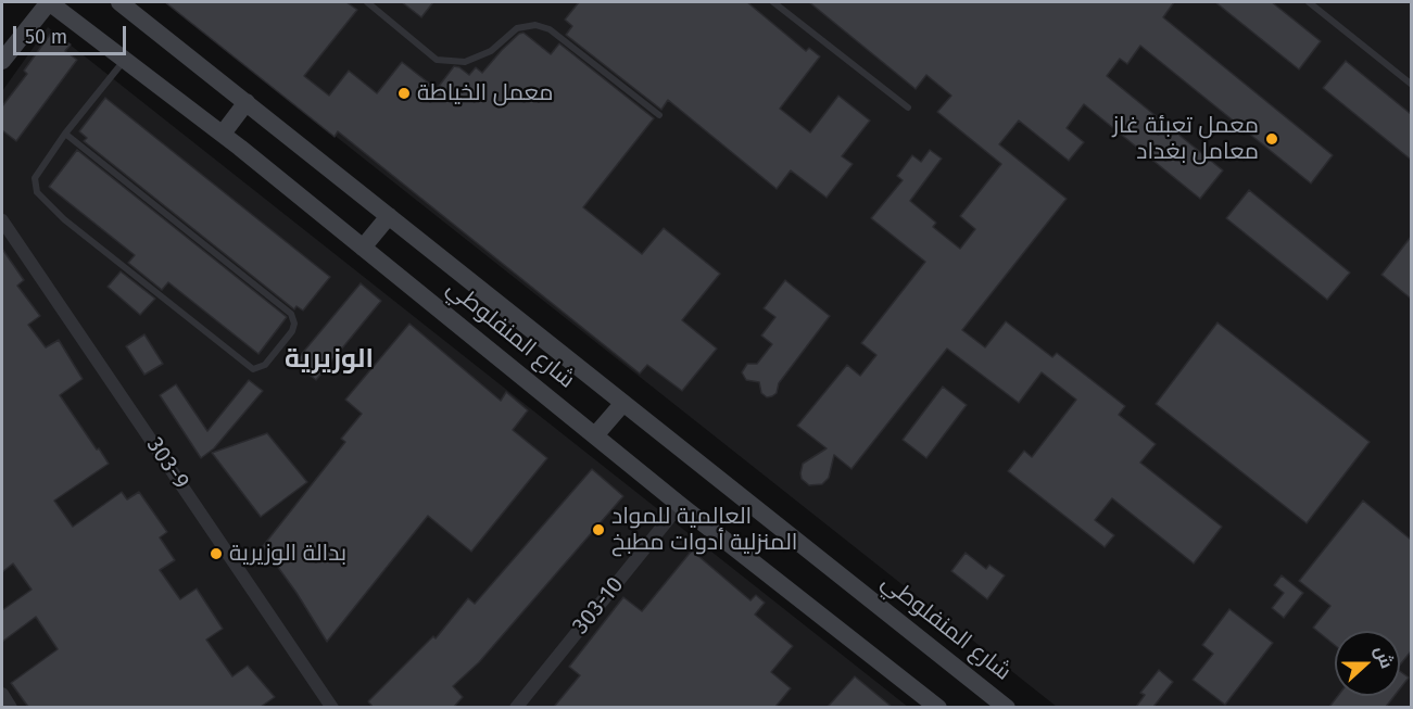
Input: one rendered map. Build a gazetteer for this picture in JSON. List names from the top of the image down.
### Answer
{
  "streets": {
    "street": ["شارع المنفلوطي", "303-9", "303-10"]
  },
  "crossings": [
    ["شارع المنفلوطي", "303-10"]
  ],
  "districts": ["الوزيرية"],
  "places": [
    "معمل الخياطة",
    "معمل تعبئة غاز معامل بغداد",
    "العالمية للمواد المنزلية أدوات مطبخ",
    "بدالة الوزيرية"
  ],
  "scale_bar": "50 m",
  "north": "right"
}
